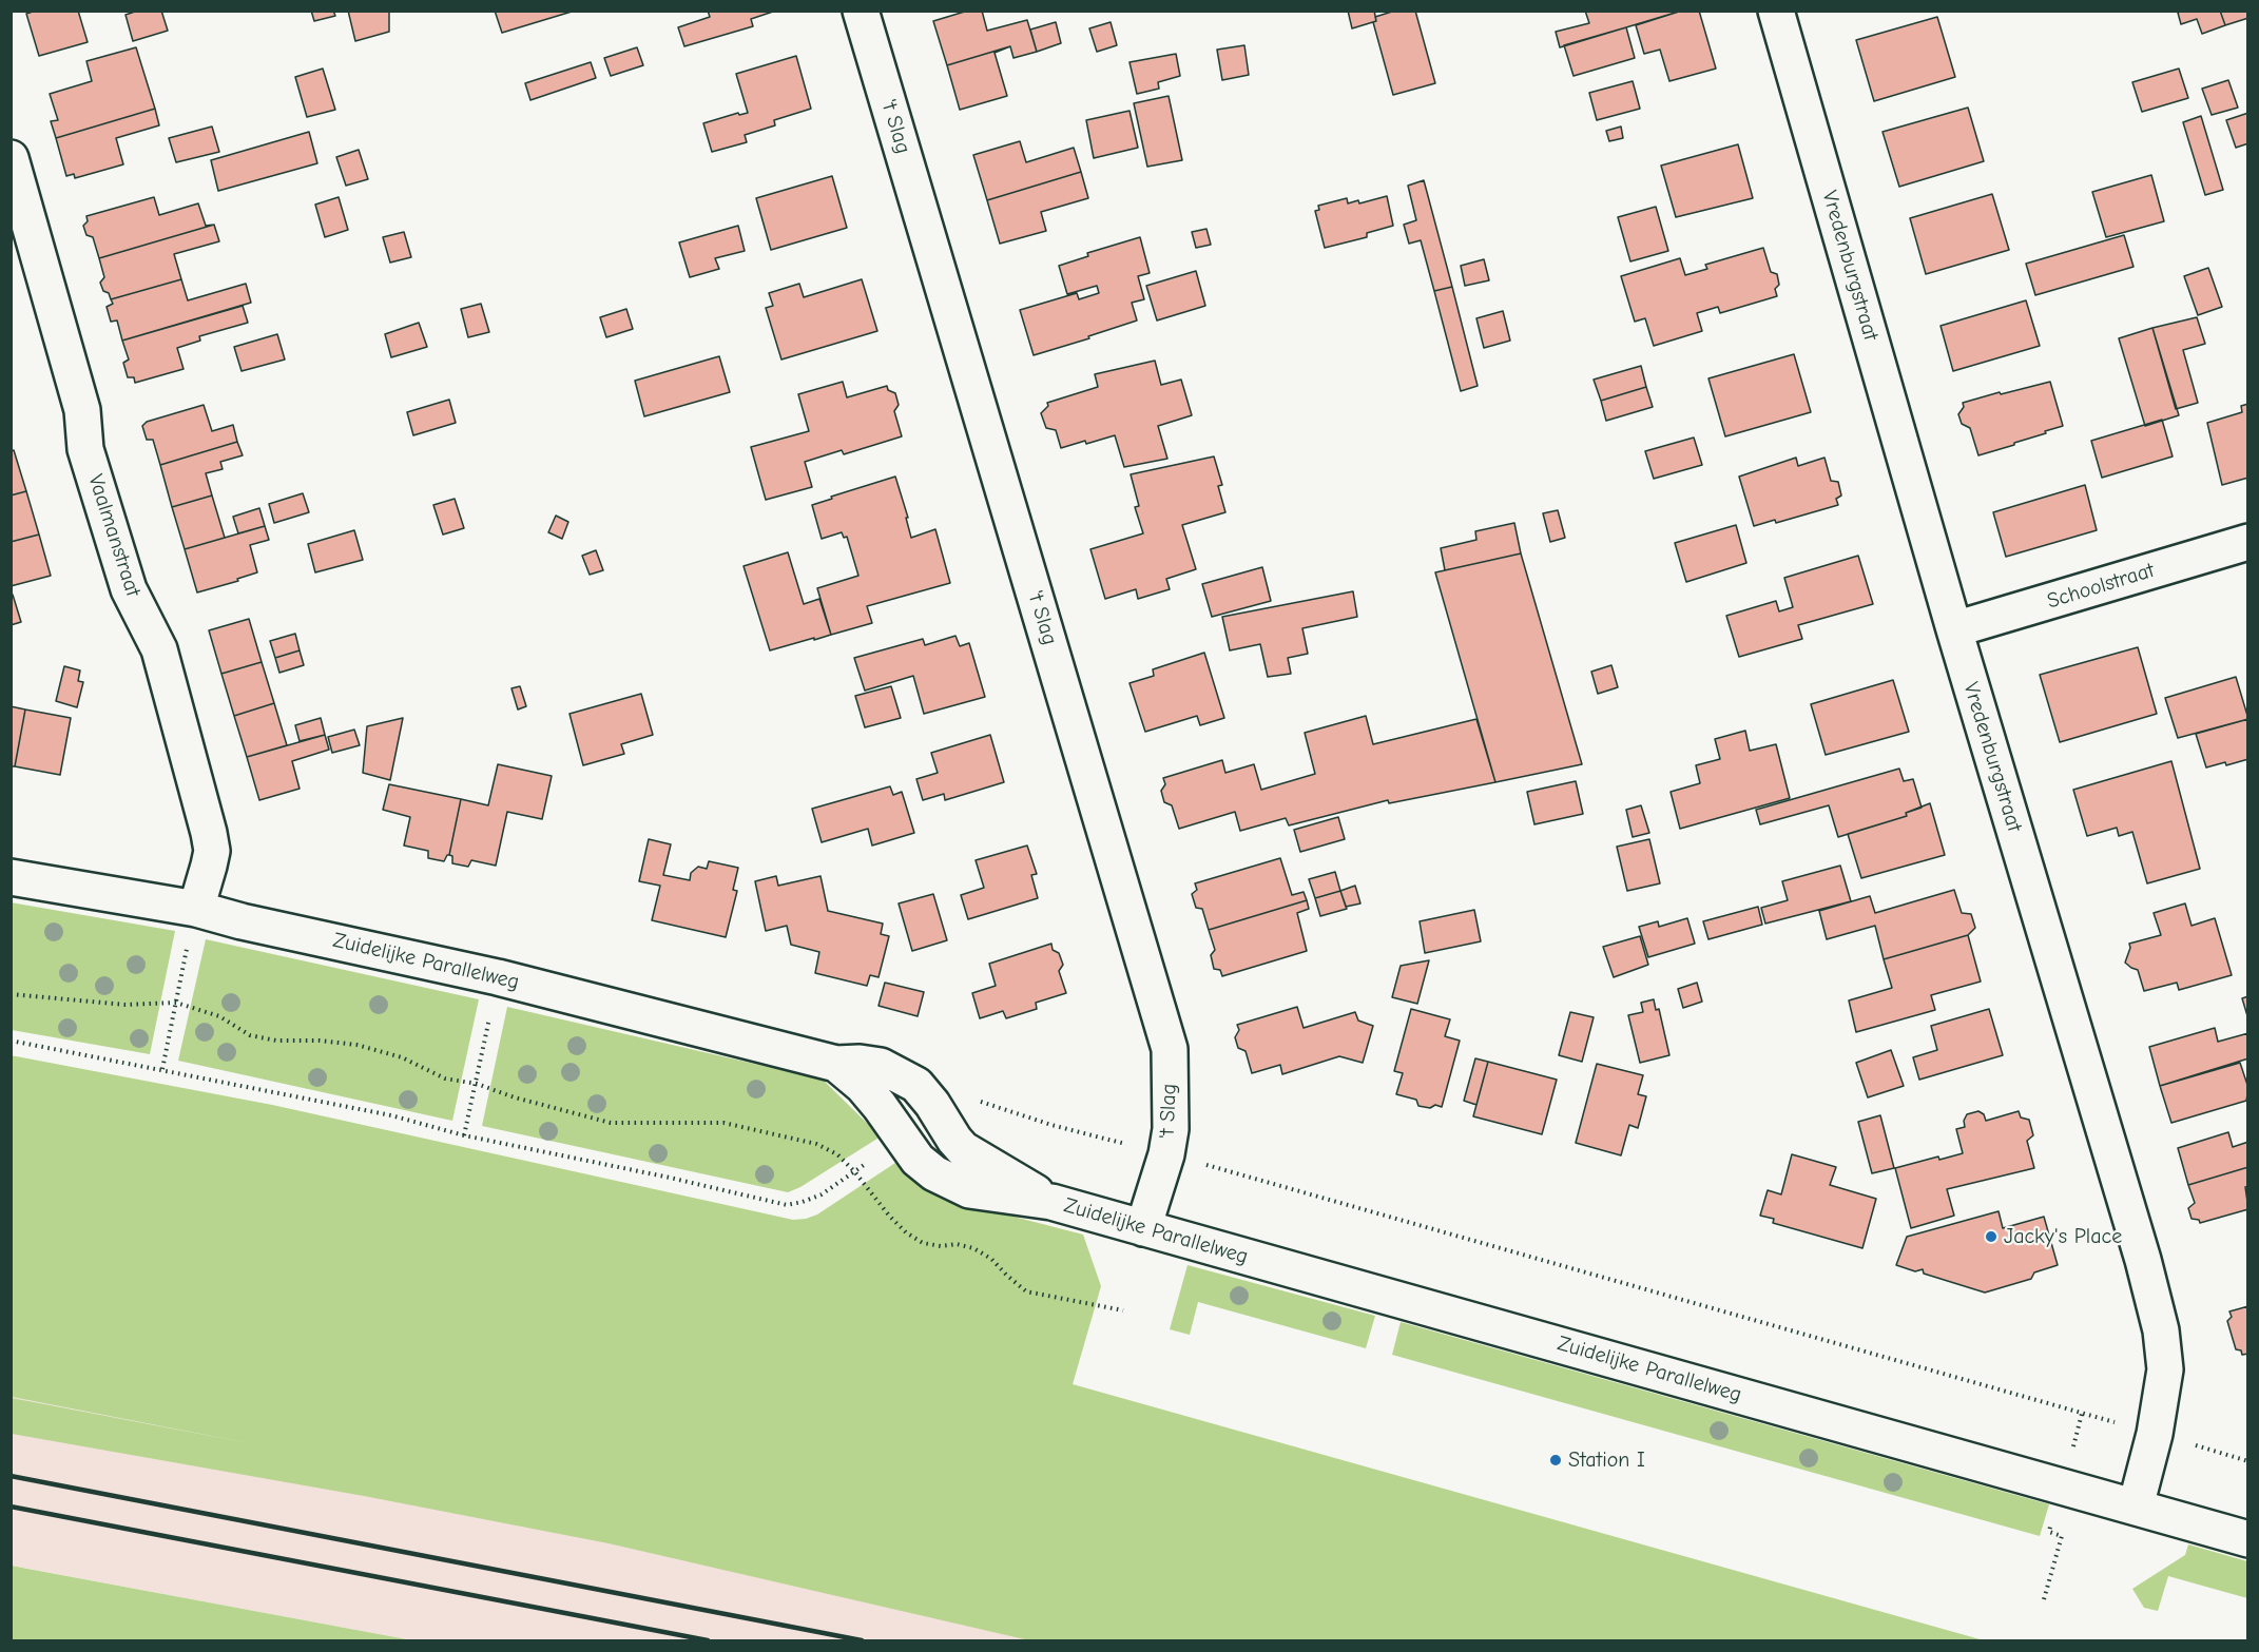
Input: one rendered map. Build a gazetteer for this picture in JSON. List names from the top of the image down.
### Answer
{
  "streets": {
    "street": [
      "'t Slag",
      "Vredenburgstraat",
      "Vaalmanstraat",
      "Schoolstraat",
      "Zuidelijke Parallelweg"
    ]
  },
  "crossings": [
    ["'t Slag", "Zuidelijke Parallelweg"],
    ["Vredenburgstraat", "Schoolstraat"],
    ["Vredenburgstraat", "Zuidelijke Parallelweg"],
    ["Vaalmanstraat", "Zuidelijke Parallelweg"]
  ],
  "places": ["Jacky's Place", "Station I"]
}
